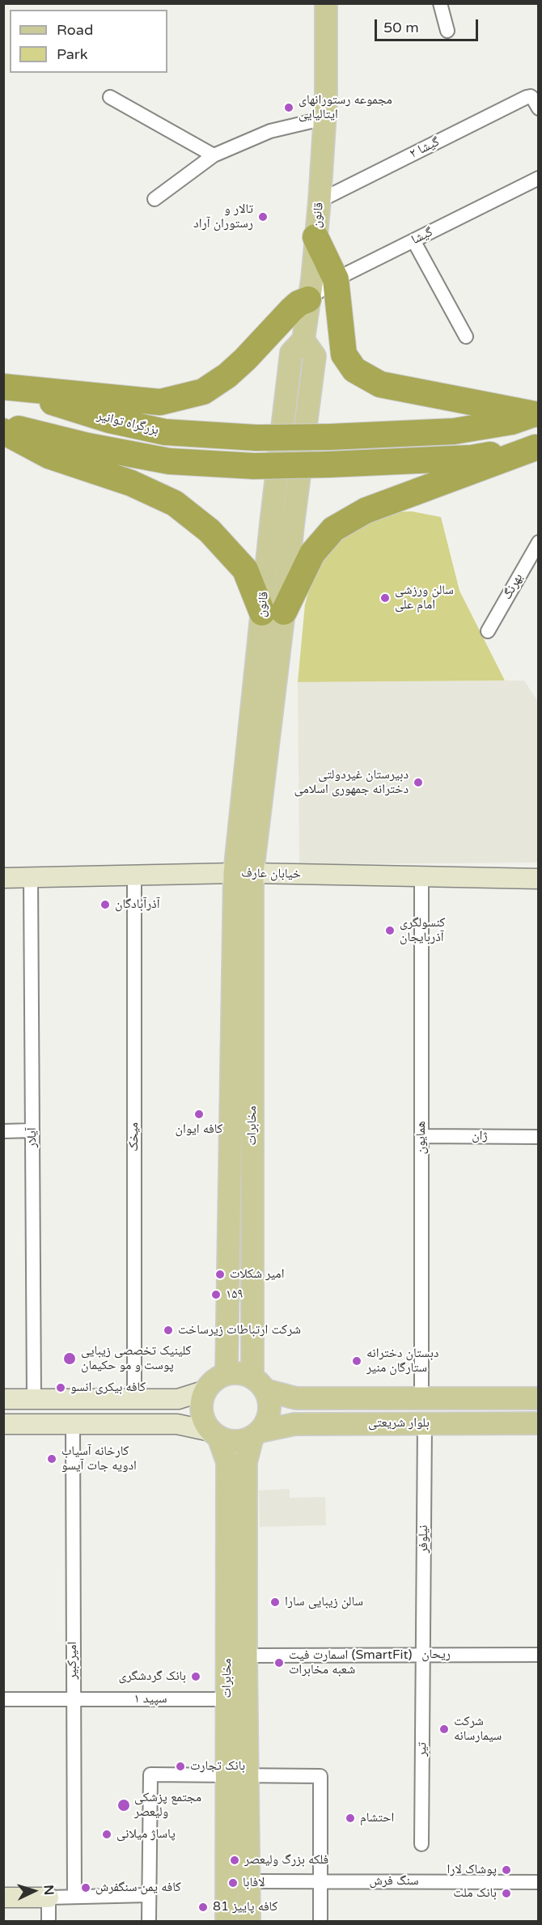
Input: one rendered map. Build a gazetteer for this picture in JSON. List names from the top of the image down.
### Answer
{
  "streets": {
    "highway": ["بزرگراه توانیر"],
    "main road": ["قانون", "مخابرات", "بلوار شریعتى"],
    "street": [
      "گیشا ۲",
      "گیشا",
      "بهرنگ",
      "خیابان عارف",
      "ژان",
      "میخک",
      "آیلار",
      "همایون",
      "نیلوفر",
      "ریحان",
      "امیرکبیر",
      "سپید ۱",
      "تیر",
      "سنگ فرش"
    ]
  },
  "crossings": [
    ["گیشا ۲", "قانون"],
    ["قانون", "گیشا"],
    ["قانون", "خیابان عارف"],
    ["قانون", "مخابرات"],
    ["خیابان عارف", "مخابرات"],
    ["خیابان عارف", "میخک"],
    ["خیابان عارف", "آیلار"],
    ["خیابان عارف", "همایون"],
    ["مخابرات", "بلوار شریعتى"],
    ["مخابرات", "ریحان"],
    ["مخابرات", "سپید ۱"],
    ["مخابرات", "سنگ فرش"],
    ["ژان", "همایون"],
    ["همایون", "بلوار شریعتى"],
    ["بلوار شریعتى", "نیلوفر"],
    ["نیلوفر", "ریحان"],
    ["نیلوفر", "تیر"],
    ["ریحان", "تیر"],
    ["امیرکبیر", "سپید ۱"]
  ],
  "places": [
    "مجموعه رستورانهای ایتالیایی",
    "تالار و رستوران آراد",
    "سالن ورزشی امام علی",
    "دبیرستان غیردولتی دخترانه جمهوری اسلامی",
    "آذرآبادگان",
    "کنسولگری آذربایجان",
    "کافه ایوان",
    "امیر شکلات",
    "۱۵۹",
    "شرکت ارتباطات زیرساخت",
    "کلینیک تخصصی زیبایی پوست و مو حکیمان",
    "دبستان دخترانه ستارگان منیر",
    "کافه بیکری انسو",
    "کارخانه آسیاب ادویه جات آیسو",
    "سالن زیبایی سارا",
    "اسمارت فیت (SmartFit) شعبه مخابرات",
    "بانک گردشگری",
    "شرکت سیمارسانه",
    "بانک تجارت",
    "مجتمع پزشکی ولیعصر",
    "احتشام",
    "پاساژ میلانی",
    "فلکه بزرگ ولیعصر",
    "پوشاک لارا",
    "لافابا",
    "کافه یمن سنگفرش",
    "بانک ملت",
    "کافه پاییز 81"
  ],
  "legend": ["Road", "Park"],
  "scale_bar": "50 m",
  "north": "right"
}
